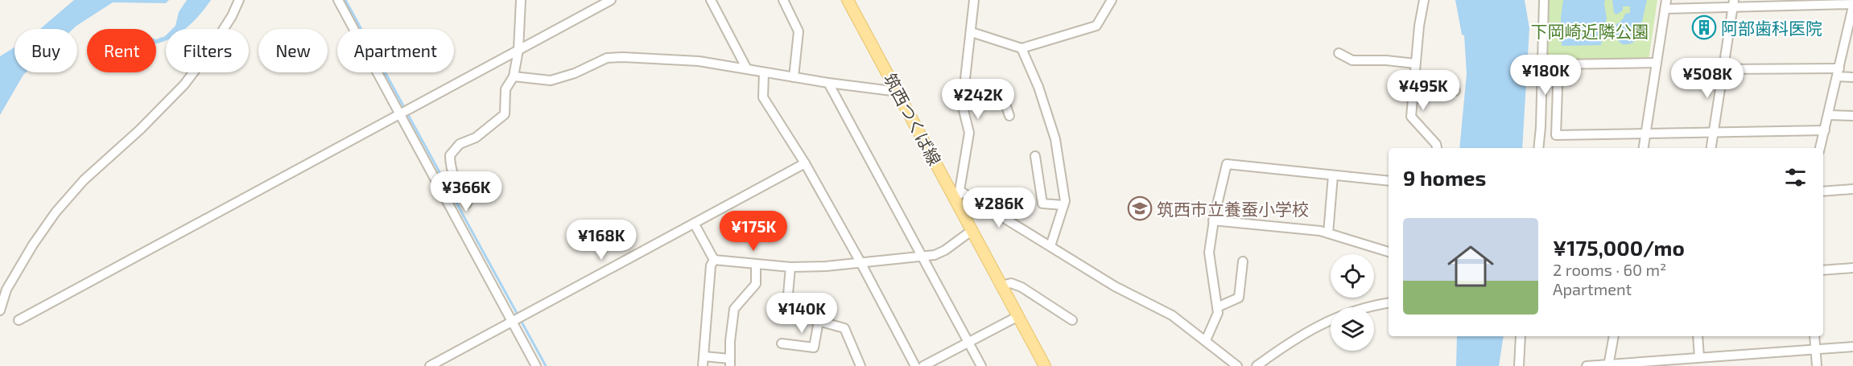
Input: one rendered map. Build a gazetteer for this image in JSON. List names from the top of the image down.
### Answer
{
  "streets": {
    "main road": ["筑西つくば線"]
  },
  "parks": ["下岡崎近隣公園"],
  "places": {
    "building": ["阿部歯科医院"],
    "school or university": ["筑西市立養蚕小学校"]
  },
  "page": {
    "chip": [
      "Buy",
      "Rent",
      "Filters",
      "New",
      "Apartment"
    ],
    "price": [
      "¥180K",
      "¥508K",
      "¥495K",
      "¥242K",
      "¥366K",
      "¥286K",
      "¥175K",
      "¥168K",
      "¥140K"
    ],
    "heading": "9 homes",
    "list": [
      {
        "name": "¥175,000/mo",
        "note": "2 rooms · 60 m² · Apartment"
      }
    ]
  }
}
